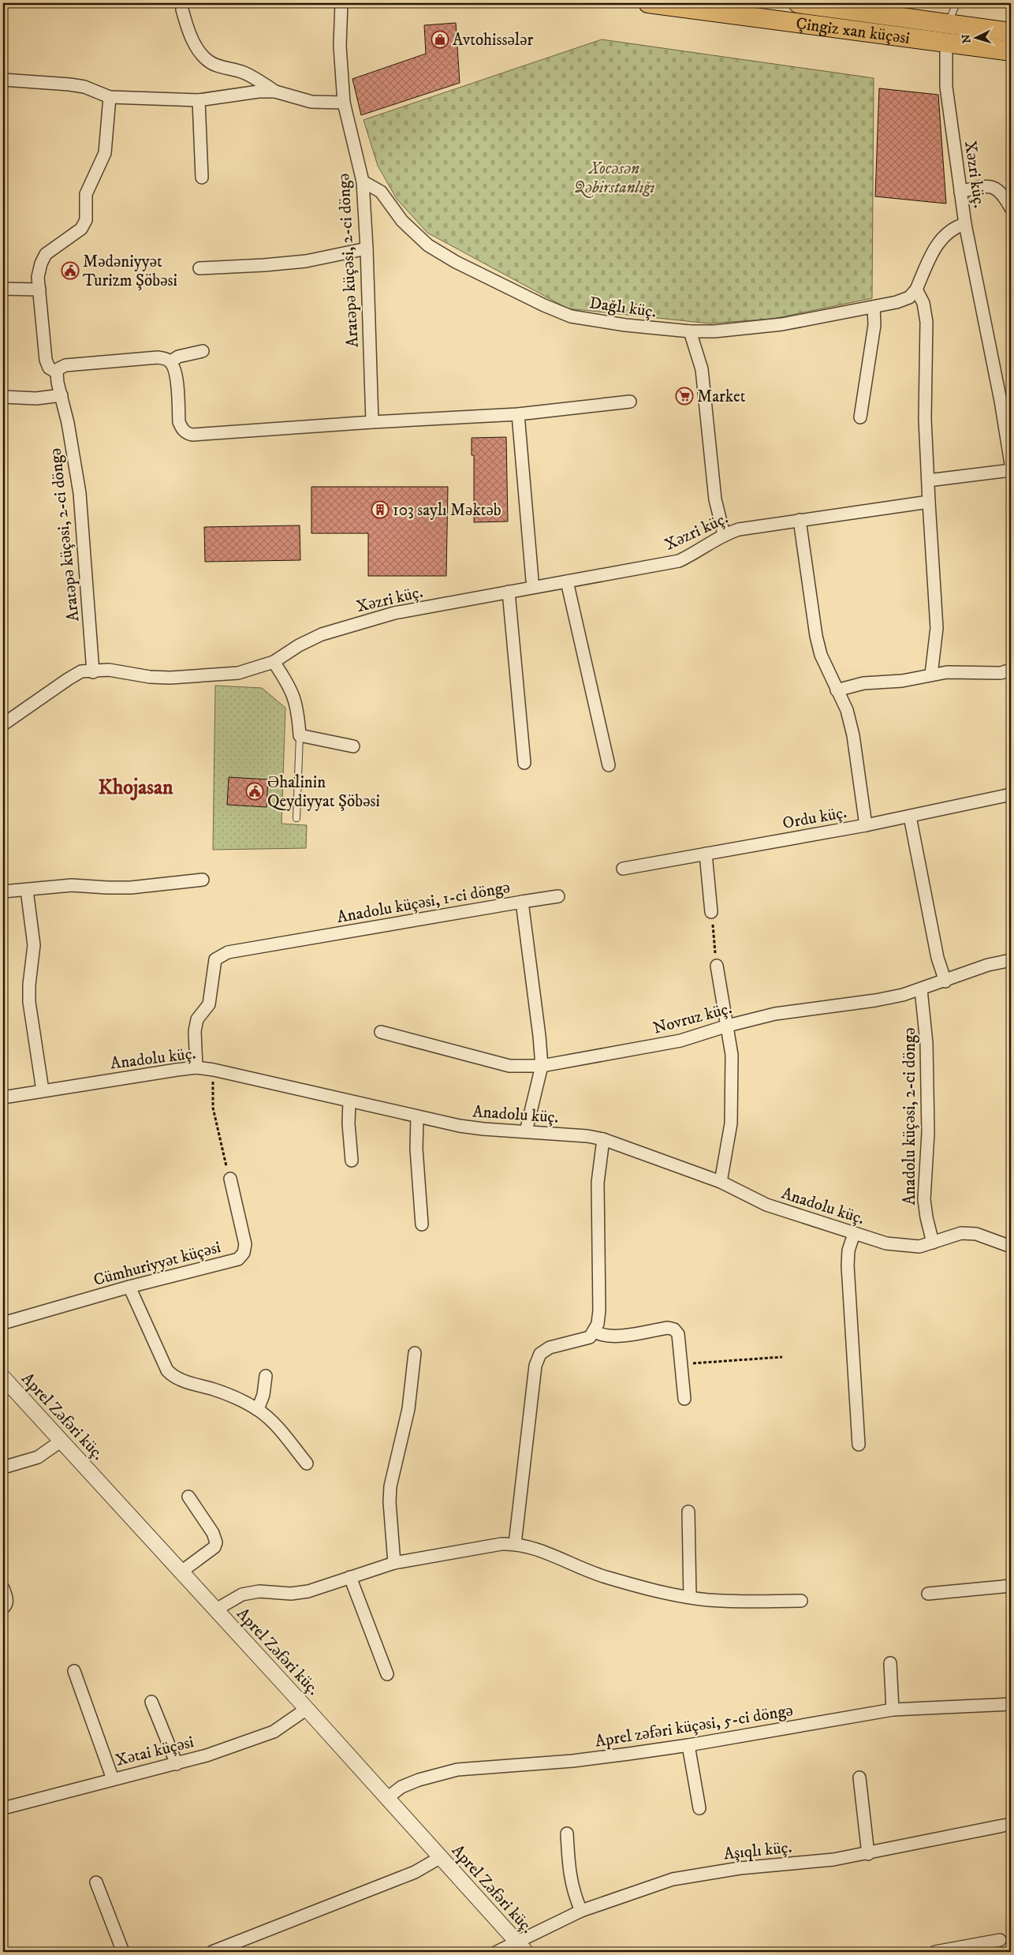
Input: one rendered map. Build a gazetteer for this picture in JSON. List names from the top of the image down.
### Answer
{
  "streets": {
    "main road": ["Çingiz xan küçəsi"],
    "street": [
      "Xəzri küç.",
      "Aratəpə küçəsi, 2-ci döngə",
      "Dağlı küç.",
      "Ordu küç.",
      "Anadolu küçəsi, 1-ci döngə",
      "Novruz küç.",
      "Anadolu küç.",
      "Anadolu küçəsi, 2-ci döngə",
      "Cümhuriyyət küçəsi",
      "Aprel Zəfəri küç.",
      "Aprel zəfəri küçəsi, 5-ci döngə",
      "Xətai küçəsi",
      "Aşıqlı küç."
    ]
  },
  "crossings": [
    ["Çingiz xan küçəsi", "Xəzri küç."],
    ["Xəzri küç.", "Aratəpə küçəsi, 2-ci döngə"],
    ["Xəzri küç.", "Dağlı küç."],
    ["Aratəpə küçəsi, 2-ci döngə", "Dağlı küç."],
    ["Anadolu küçəsi, 1-ci döngə", "Novruz küç."],
    ["Anadolu küçəsi, 1-ci döngə", "Anadolu küç."],
    ["Novruz küç.", "Anadolu küçəsi, 2-ci döngə"],
    ["Anadolu küç.", "Anadolu küçəsi, 2-ci döngə"],
    ["Aprel Zəfəri küç.", "Aprel zəfəri küçəsi, 5-ci döngə"],
    ["Aprel Zəfəri küç.", "Xətai küçəsi"],
    ["Aprel Zəfəri küç.", "Aşıqlı küç."]
  ],
  "districts": ["Khojasan"],
  "parks": ["Xocəsən Qəbirstanlığı"],
  "places": {
    "shop": ["Avtohissələr"],
    "public building": ["Mədəniyyət Turizm Şöbəsi", "Əhalinin Qeydiyyat Şöbəsi"],
    "supermarket": ["Market"],
    "building": ["103 saylı Məktəb"]
  },
  "north": "left"
}
